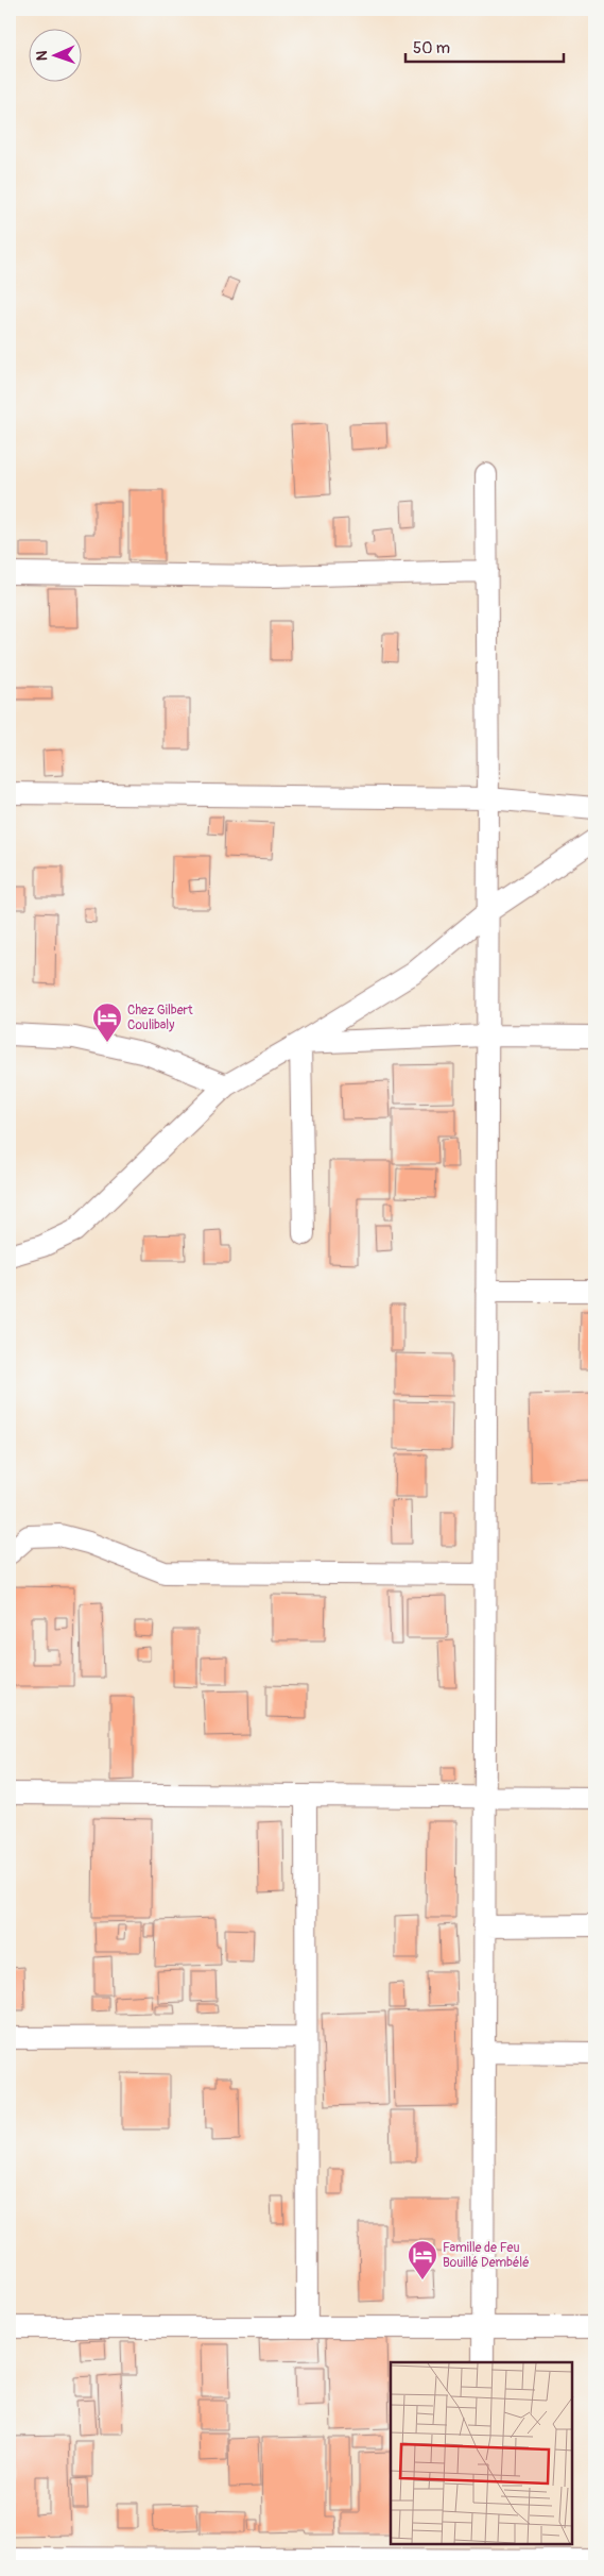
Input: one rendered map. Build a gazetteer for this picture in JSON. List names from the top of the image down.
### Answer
{
  "places": {
    "hotel": ["Chez Gilbert Coulibaly", "Famille de Feu Bouillé Dembélé"]
  },
  "scale_bar": "50 m",
  "north": "left"
}
